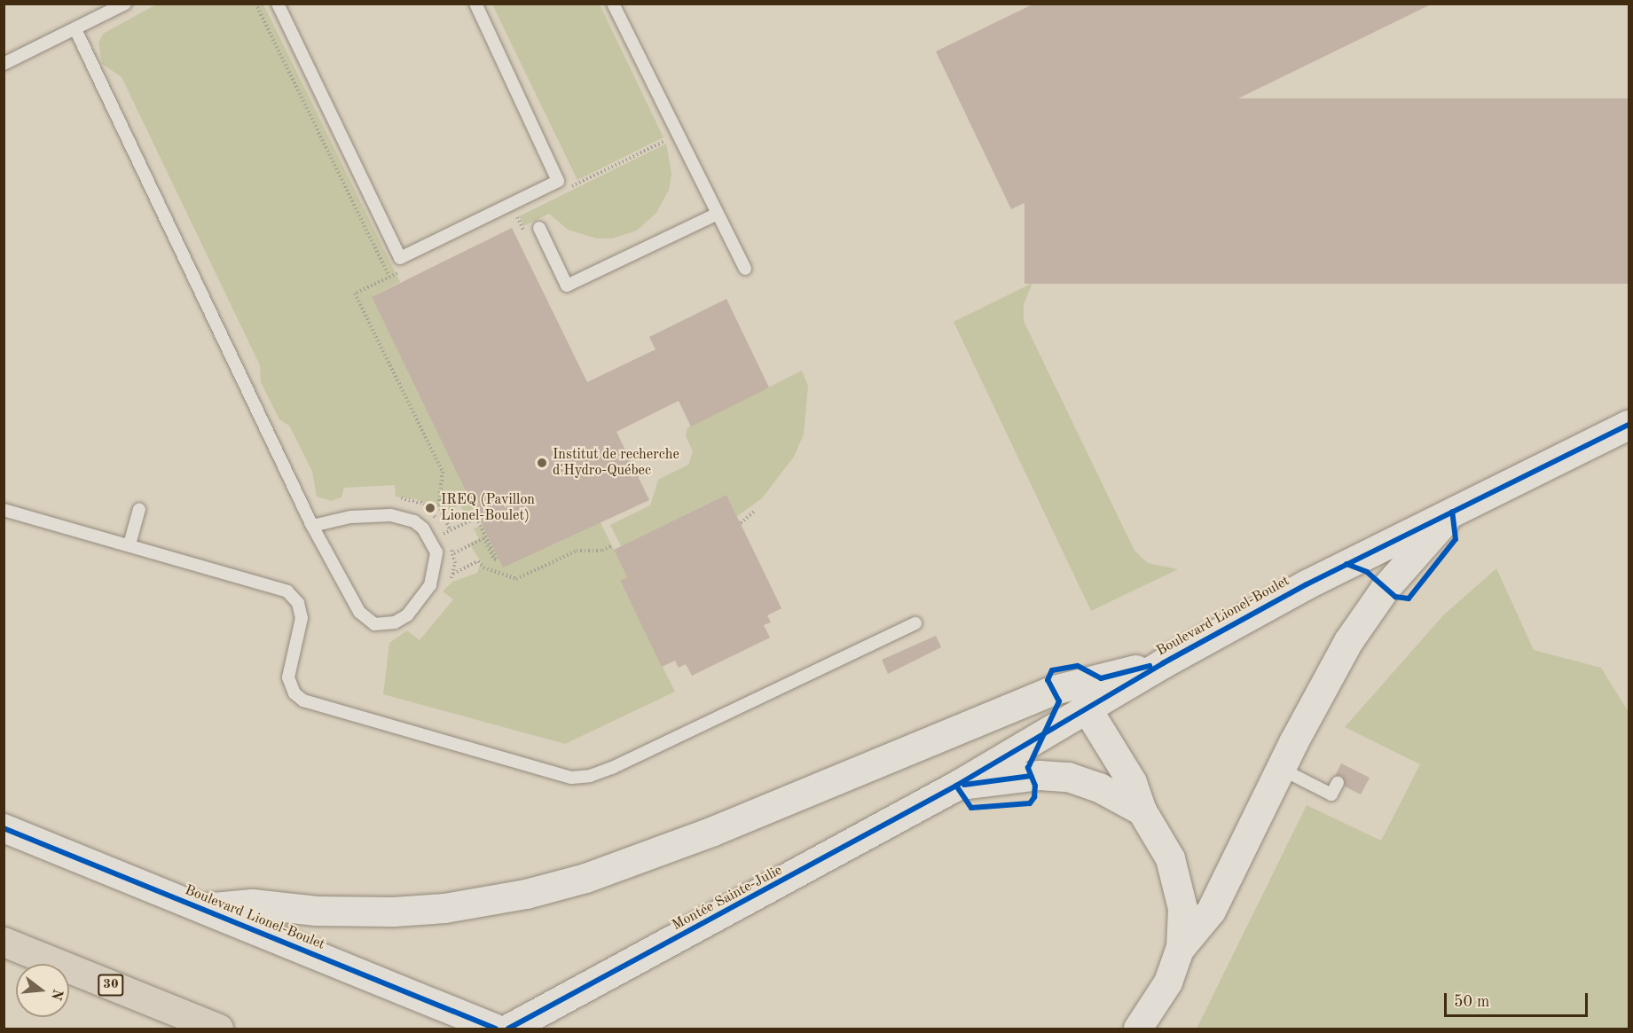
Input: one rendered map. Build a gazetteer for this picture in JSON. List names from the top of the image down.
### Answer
{
  "streets": {
    "highway": ["30"],
    "main road": ["Boulevard Lionel-Boulet", "Montée Sainte-Julie"]
  },
  "crossings": [
    ["Boulevard Lionel-Boulet", "Montée Sainte-Julie"]
  ],
  "places": ["Institut de recherche d'Hydro-Québec", "IREQ (Pavillon Lionel-Boulet)"],
  "scale_bar": "50 m",
  "north": "right"
}
